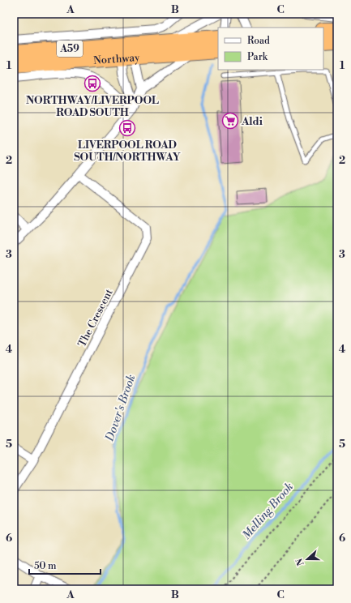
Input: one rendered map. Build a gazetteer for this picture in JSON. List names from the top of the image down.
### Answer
{
  "streets": {
    "highway": ["A59", "Northway"],
    "street": ["The Crescent"]
  },
  "water": ["Dover's Brook", "Melling Brook"],
  "places": {
    "bus stop": ["NORTHWAY/LIVERPOOL ROAD SOUTH", "LIVERPOOL ROAD SOUTH/NORTHWAY"],
    "supermarket": ["Aldi"]
  },
  "legend": ["Road", "Park"],
  "scale_bar": "50 m",
  "north": "left",
  "grid": {
    "columns": ["A", "B", "C"],
    "rows": [
      "1",
      "2",
      "3",
      "4",
      "5",
      "6"
    ]
  }
}
